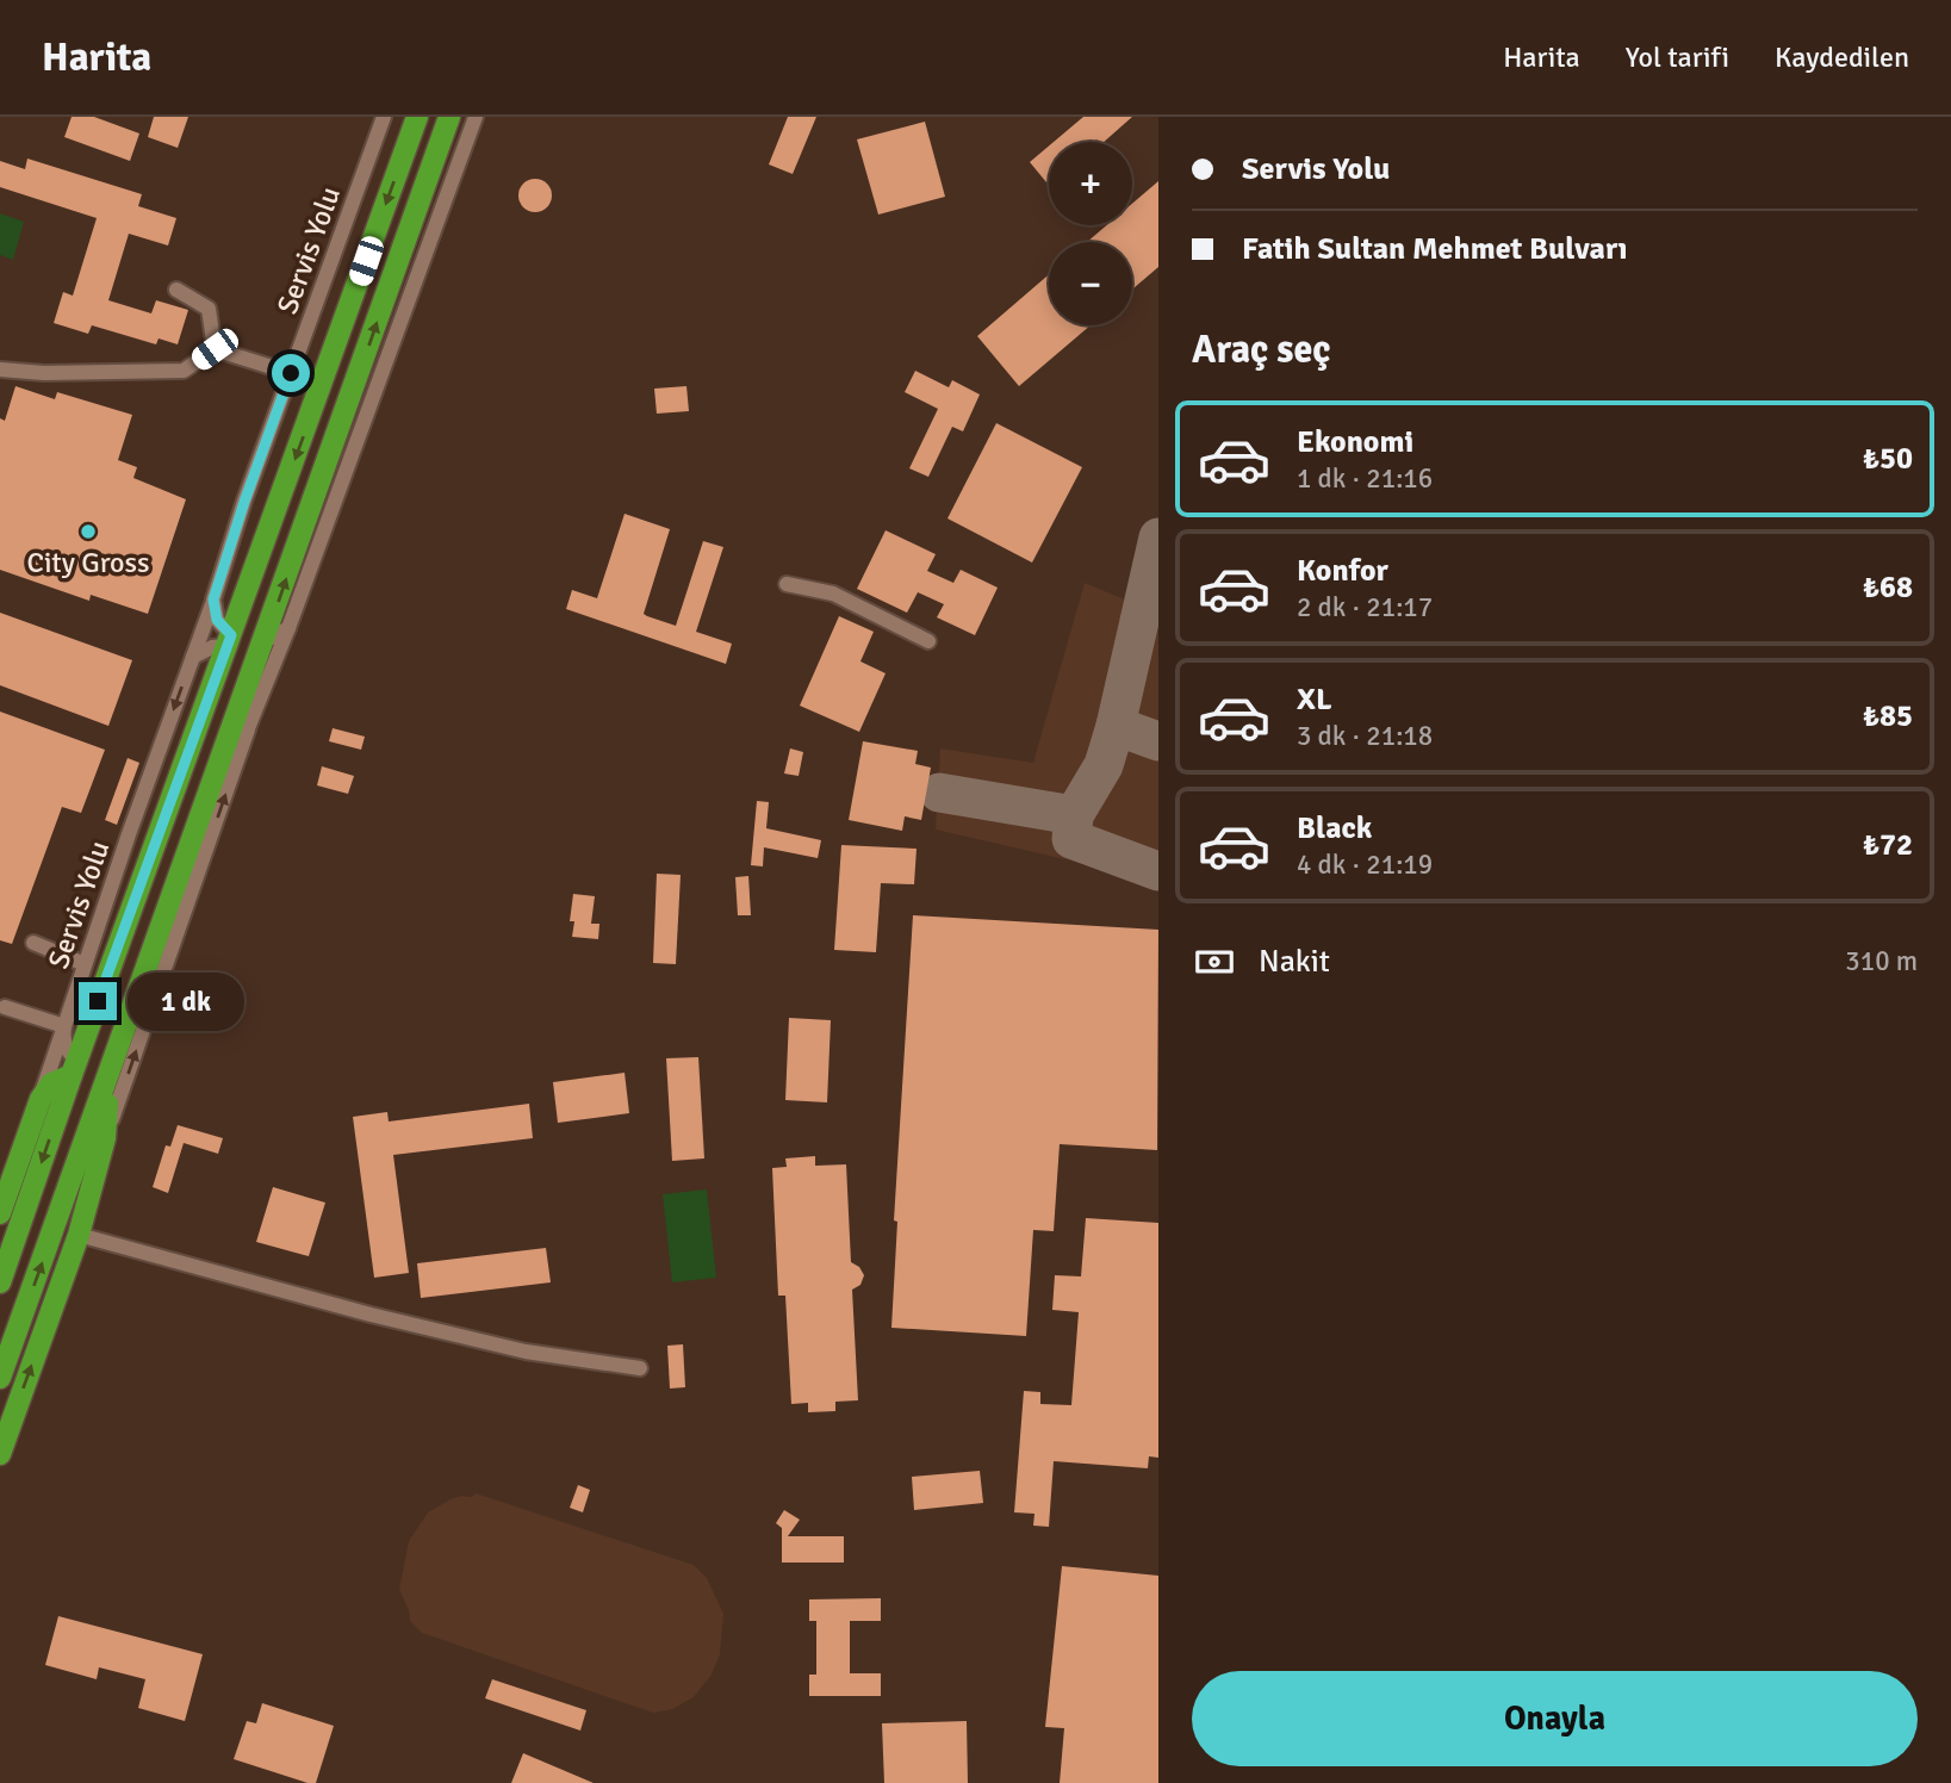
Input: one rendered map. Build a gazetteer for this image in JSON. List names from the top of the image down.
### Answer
{
  "streets": {
    "street": ["Servis Yolu"]
  },
  "places": ["City Gross"],
  "page": {
    "header": "Harita",
    "nav": ["Harita", "Yol tarifi", "Kaydedilen"],
    "banner": ["Servis Yolu", "Fatih Sultan Mehmet Bulvarı"],
    "map_buttons": ["+", "−"],
    "heading": "Araç seç",
    "list": [
      {
        "name": "Ekonomi",
        "note": "1 dk · 21:16",
        "value": "₺50"
      },
      {
        "name": "Konfor",
        "note": "2 dk · 21:17",
        "value": "₺68"
      },
      {
        "name": "XL",
        "note": "3 dk · 21:18",
        "value": "₺85"
      },
      {
        "name": "Black",
        "note": "4 dk · 21:19",
        "value": "₺72"
      }
    ],
    "pay": ["Nakit", "310 m"],
    "bubble": "1 dk",
    "buttons": "Onayla"
  }
}
